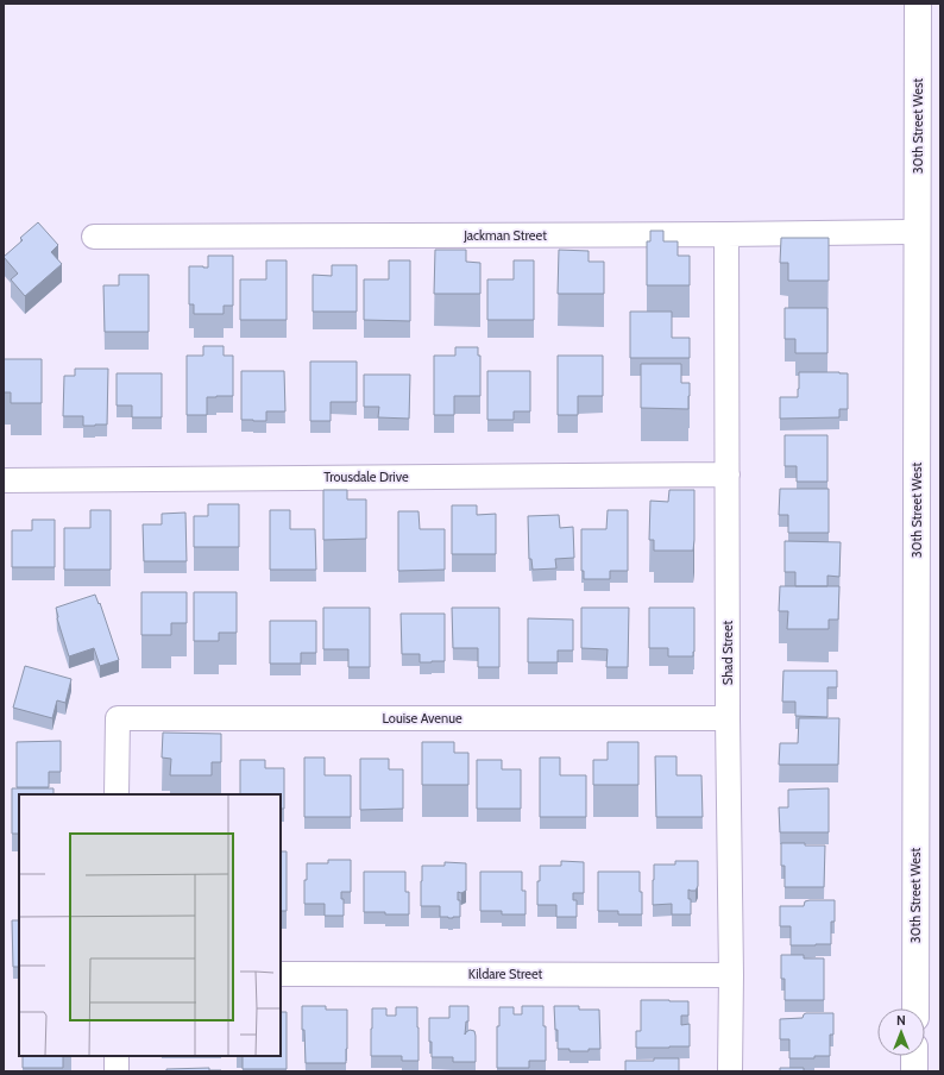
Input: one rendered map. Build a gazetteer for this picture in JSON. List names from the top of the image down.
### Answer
{
  "streets": {
    "main road": ["30th Street West"],
    "street": [
      "Jackman Street",
      "Trousdale Drive",
      "Shad Street",
      "Louise Avenue",
      "Kildare Street"
    ]
  },
  "crossings": [
    ["30th Street West", "Jackman Street"],
    ["Jackman Street", "Shad Street"],
    ["Trousdale Drive", "Shad Street"],
    ["Shad Street", "Louise Avenue"],
    ["Shad Street", "Kildare Street"]
  ],
  "north": "top"
}
